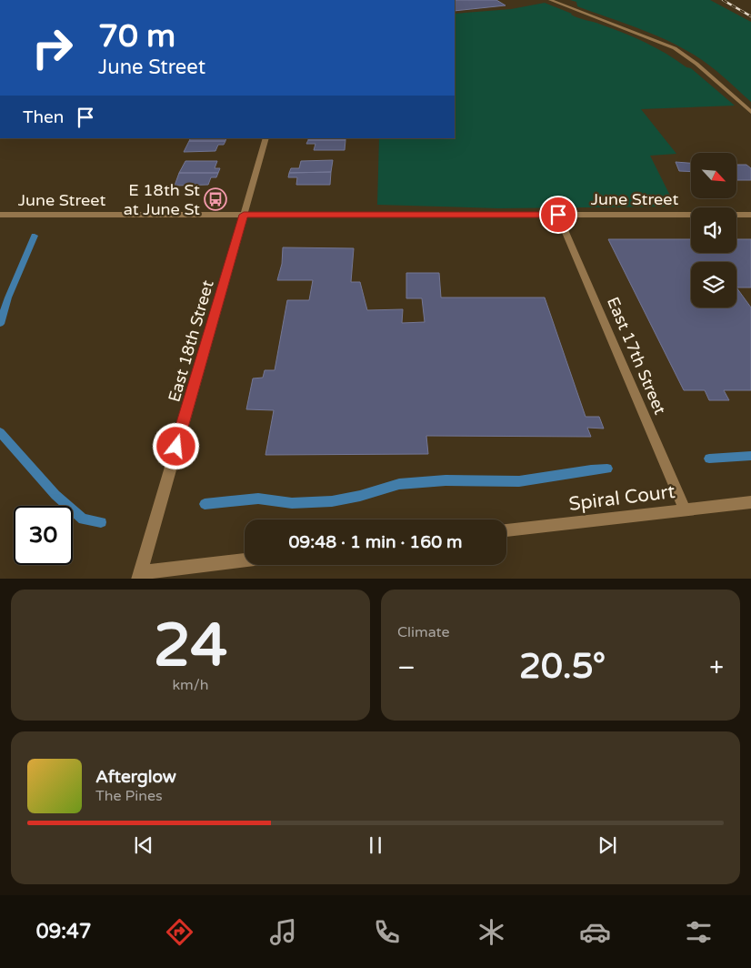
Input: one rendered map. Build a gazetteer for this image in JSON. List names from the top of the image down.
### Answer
{
  "streets": {
    "street": [
      "June Street",
      "East 18th Street",
      "East 17th Street",
      "Spiral Court"
    ]
  },
  "crossings": [
    ["June Street", "East 18th Street"],
    ["June Street", "East 17th Street"],
    ["East 17th Street", "Spiral Court"]
  ],
  "places": {
    "bus stop": ["E 18th St at June St"]
  },
  "north": "bottom right",
  "page": {
    "turn": ["70 m", "June Street"],
    "then": "Then",
    "limit": "30",
    "trip": "09:48 · 1 min · 160 m",
    "tile": [
      ["24", "km/h"],
      "Climate"
    ],
    "heat": ["−", "20.5°", "+"],
    "song": ["Afterglow", "The Pines"],
    "tabs": "09:47"
  }
}
